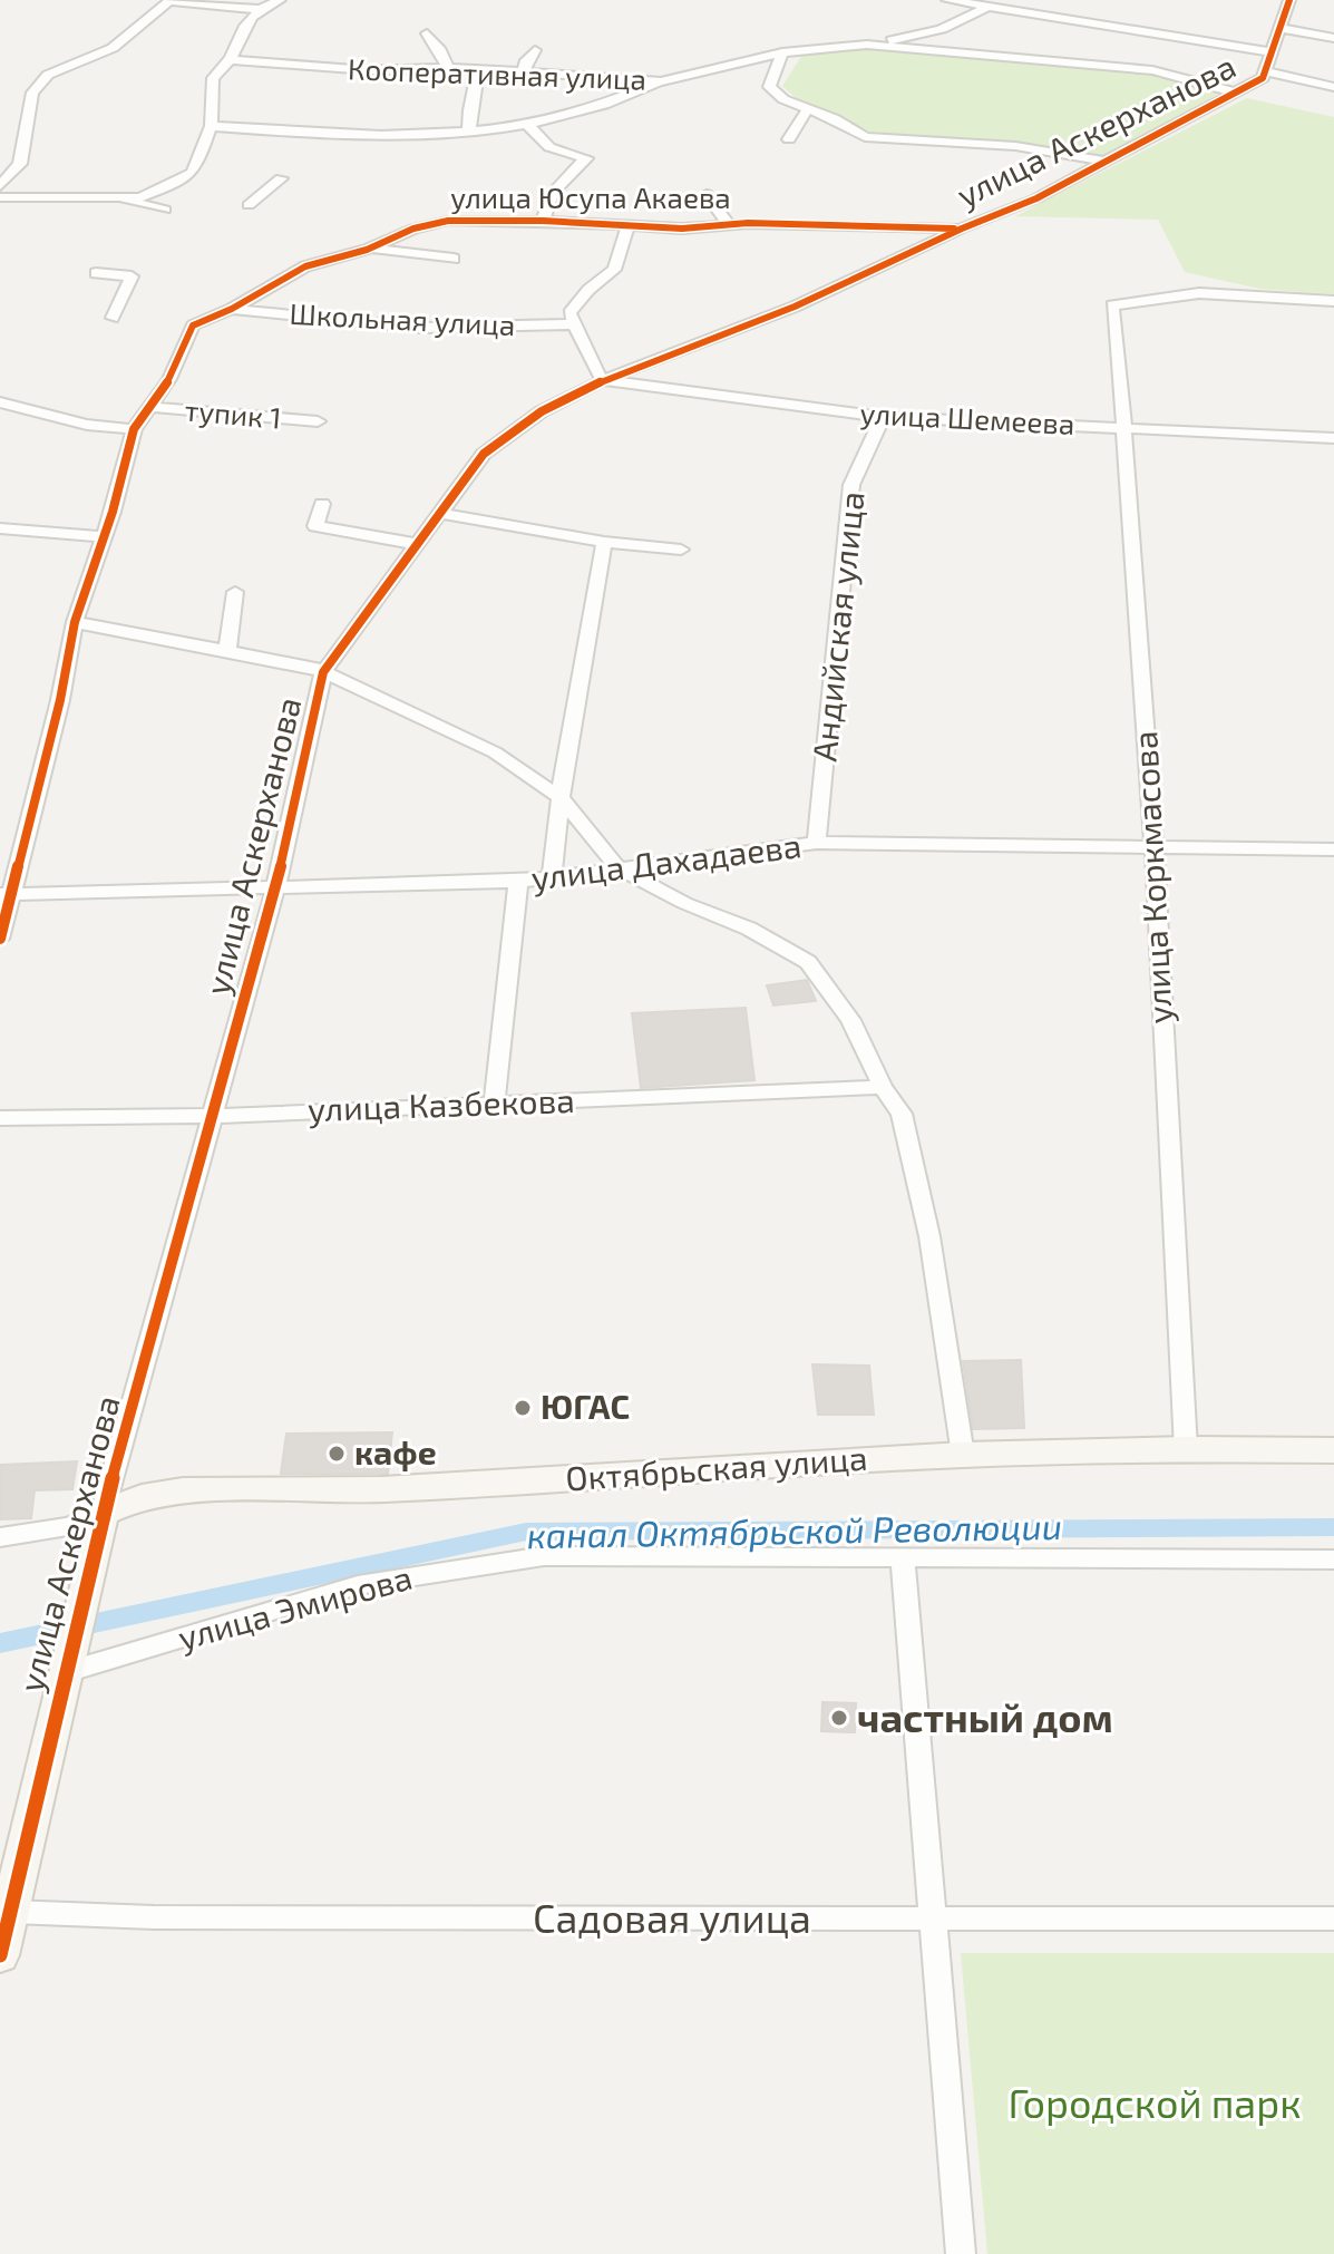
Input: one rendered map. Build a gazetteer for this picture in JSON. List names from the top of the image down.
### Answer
{
  "streets": {
    "street": [
      "Кооперативная улица",
      "улица Аскерханова",
      "улица Юсупа Акаева",
      "Школьная улица",
      "тупик 1",
      "улица Шемеева",
      "Андийская улица",
      "улица Дахадаева",
      "улица Коркмасова",
      "улица Казбекова",
      "Октябрьская улица",
      "улица Эмирова",
      "Садовая улица"
    ]
  },
  "crossings": [
    ["Кооперативная улица", "улица Аскерханова"],
    ["улица Аскерханова", "улица Юсупа Акаева"],
    ["улица Аскерханова", "улица Шемеева"],
    ["улица Аскерханова", "улица Дахадаева"],
    ["улица Аскерханова", "улица Казбекова"],
    ["улица Аскерханова", "Октябрьская улица"],
    ["улица Аскерханова", "улица Эмирова"],
    ["улица Аскерханова", "Садовая улица"],
    ["улица Юсупа Акаева", "Школьная улица"],
    ["улица Юсупа Акаева", "тупик 1"],
    ["улица Юсупа Акаева", "улица Дахадаева"],
    ["улица Шемеева", "Андийская улица"],
    ["улица Шемеева", "улица Коркмасова"],
    ["Андийская улица", "улица Дахадаева"],
    ["улица Дахадаева", "улица Коркмасова"],
    ["улица Коркмасова", "Октябрьская улица"]
  ],
  "water": ["канал Октябрьской Революции"],
  "parks": ["Городской парк"],
  "places": ["ЮГАС", "кафе", "частный дом"]
}
